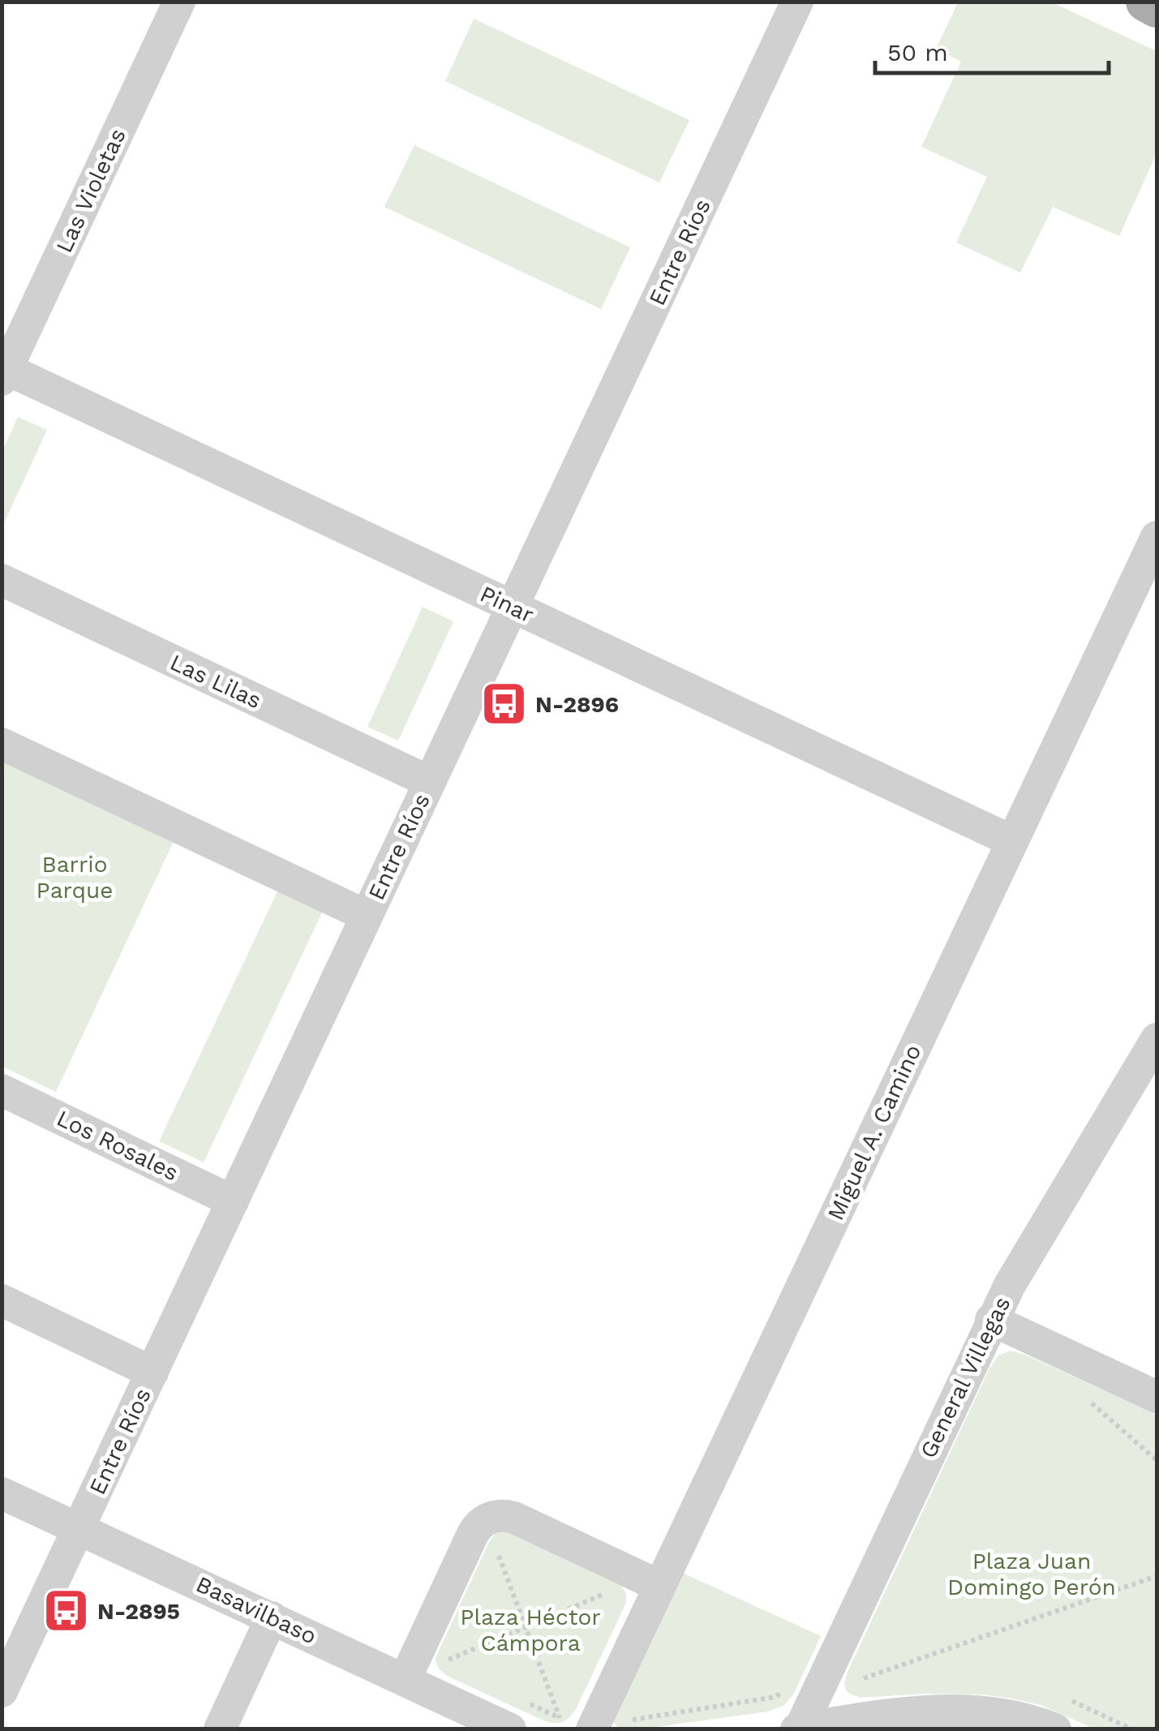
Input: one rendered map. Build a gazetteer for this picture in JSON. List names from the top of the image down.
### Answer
{
  "streets": {
    "street": [
      "Las Violetas",
      "Entre Ríos",
      "Pinar",
      "Las Lilas",
      "Miguel A. Camino",
      "Los Rosales",
      "General Villegas",
      "Basavilbaso"
    ]
  },
  "crossings": [
    ["Las Violetas", "Pinar"],
    ["Entre Ríos", "Pinar"],
    ["Entre Ríos", "Las Lilas"],
    ["Entre Ríos", "Los Rosales"],
    ["Entre Ríos", "Basavilbaso"],
    ["Pinar", "Miguel A. Camino"]
  ],
  "parks": ["Barrio Parque", "Plaza Juan Domingo Perón", "Plaza Héctor Cámpora"],
  "places": {
    "bus stop": ["N-2896", "N-2895"]
  },
  "scale_bar": "50 m"
}
